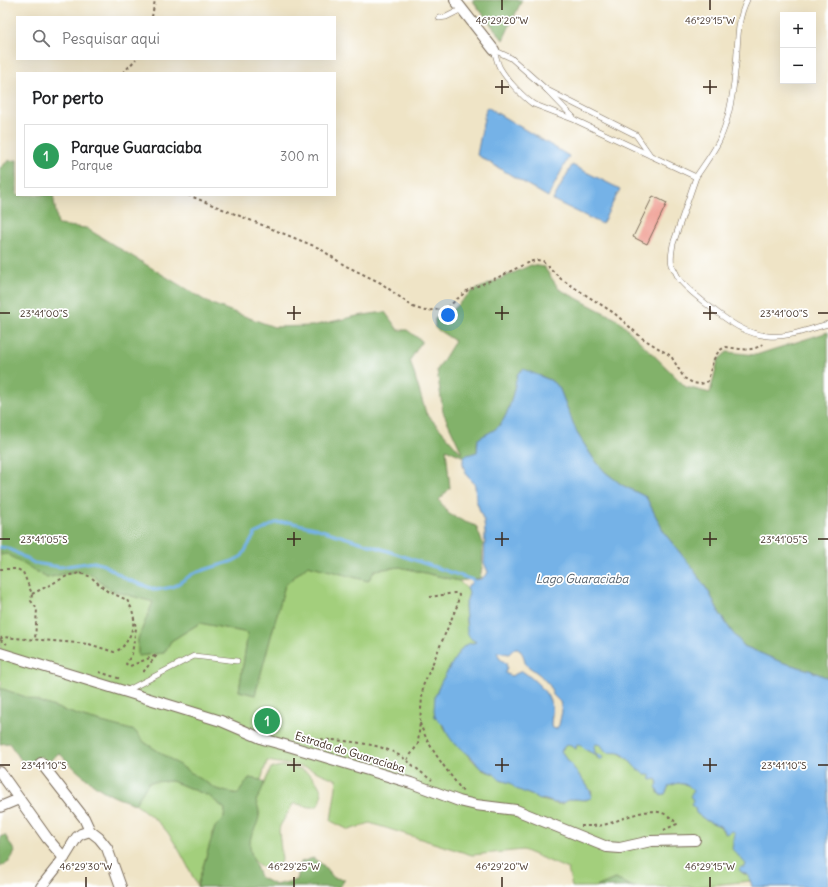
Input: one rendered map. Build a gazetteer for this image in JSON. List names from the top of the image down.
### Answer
{
  "streets": {
    "street": ["Estrada do Guaraciaba"]
  },
  "water": ["Lago Guaraciaba"],
  "page": {
    "map_buttons": ["+", "−"],
    "search": "Pesquisar aqui",
    "heading": "Por perto",
    "list": [
      {
        "mark": "1",
        "name": "Parque Guaraciaba",
        "note": "Parque",
        "value": "300 m"
      }
    ],
    "pins": "1"
  },
  "coordinates": [
    "46°29'20\"W",
    "46°29'15\"W",
    "23°41'00\"S",
    "23°41'05\"S",
    "23°41'10\"S",
    "46°29'30\"W",
    "46°29'25\"W"
  ]
}
